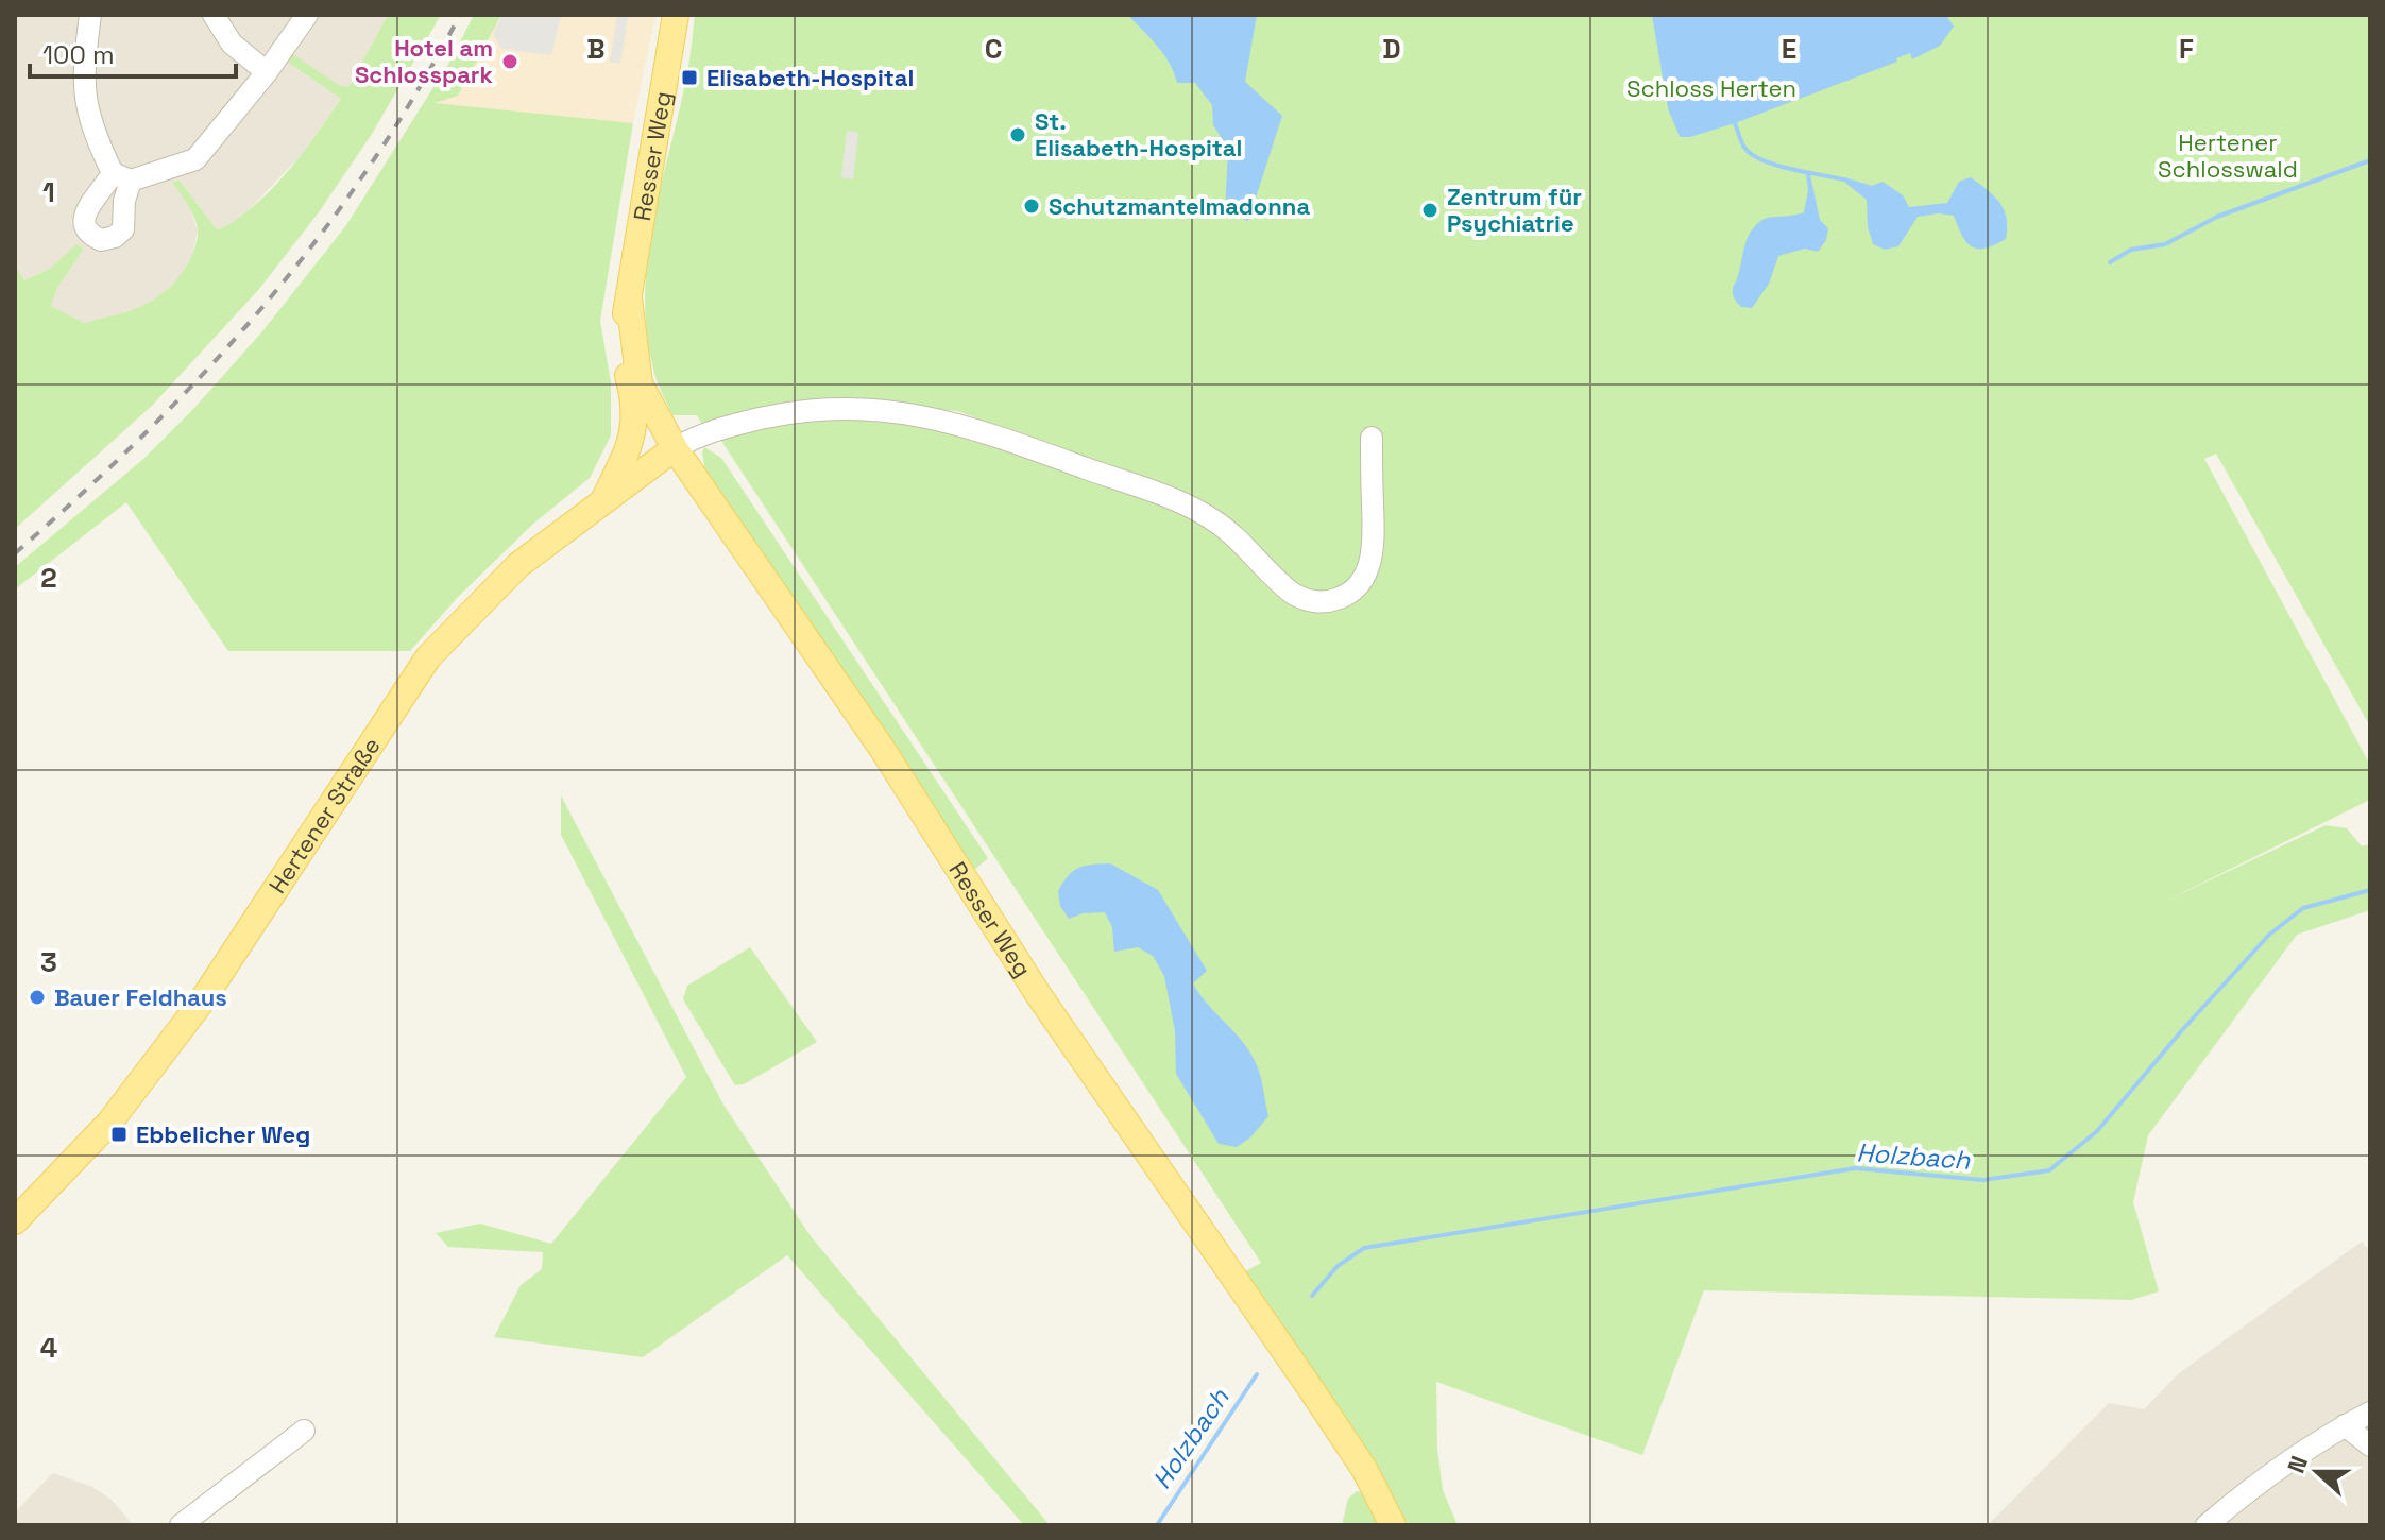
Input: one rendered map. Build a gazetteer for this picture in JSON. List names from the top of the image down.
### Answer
{
  "streets": {
    "main road": ["Resser Weg", "Hertener Straße"]
  },
  "crossings": [
    ["Resser Weg", "Hertener Straße"]
  ],
  "water": ["Holzbach"],
  "parks": ["Schloss Herten", "Hertener Schlosswald"],
  "places": {
    "other": [
      "Hotel am Schlosspark",
      "St. Elisabeth-Hospital",
      "Schutzmantelmadonna",
      "Zentrum für Psychiatrie",
      "Bauer Feldhaus"
    ],
    "transit": ["Elisabeth-Hospital", "Ebbelicher Weg"]
  },
  "scale_bar": "100 m",
  "north": "left",
  "grid": {
    "columns": [
      "B",
      "C",
      "D",
      "E",
      "F"
    ],
    "rows": [
      "1",
      "2",
      "3",
      "4"
    ]
  }
}
